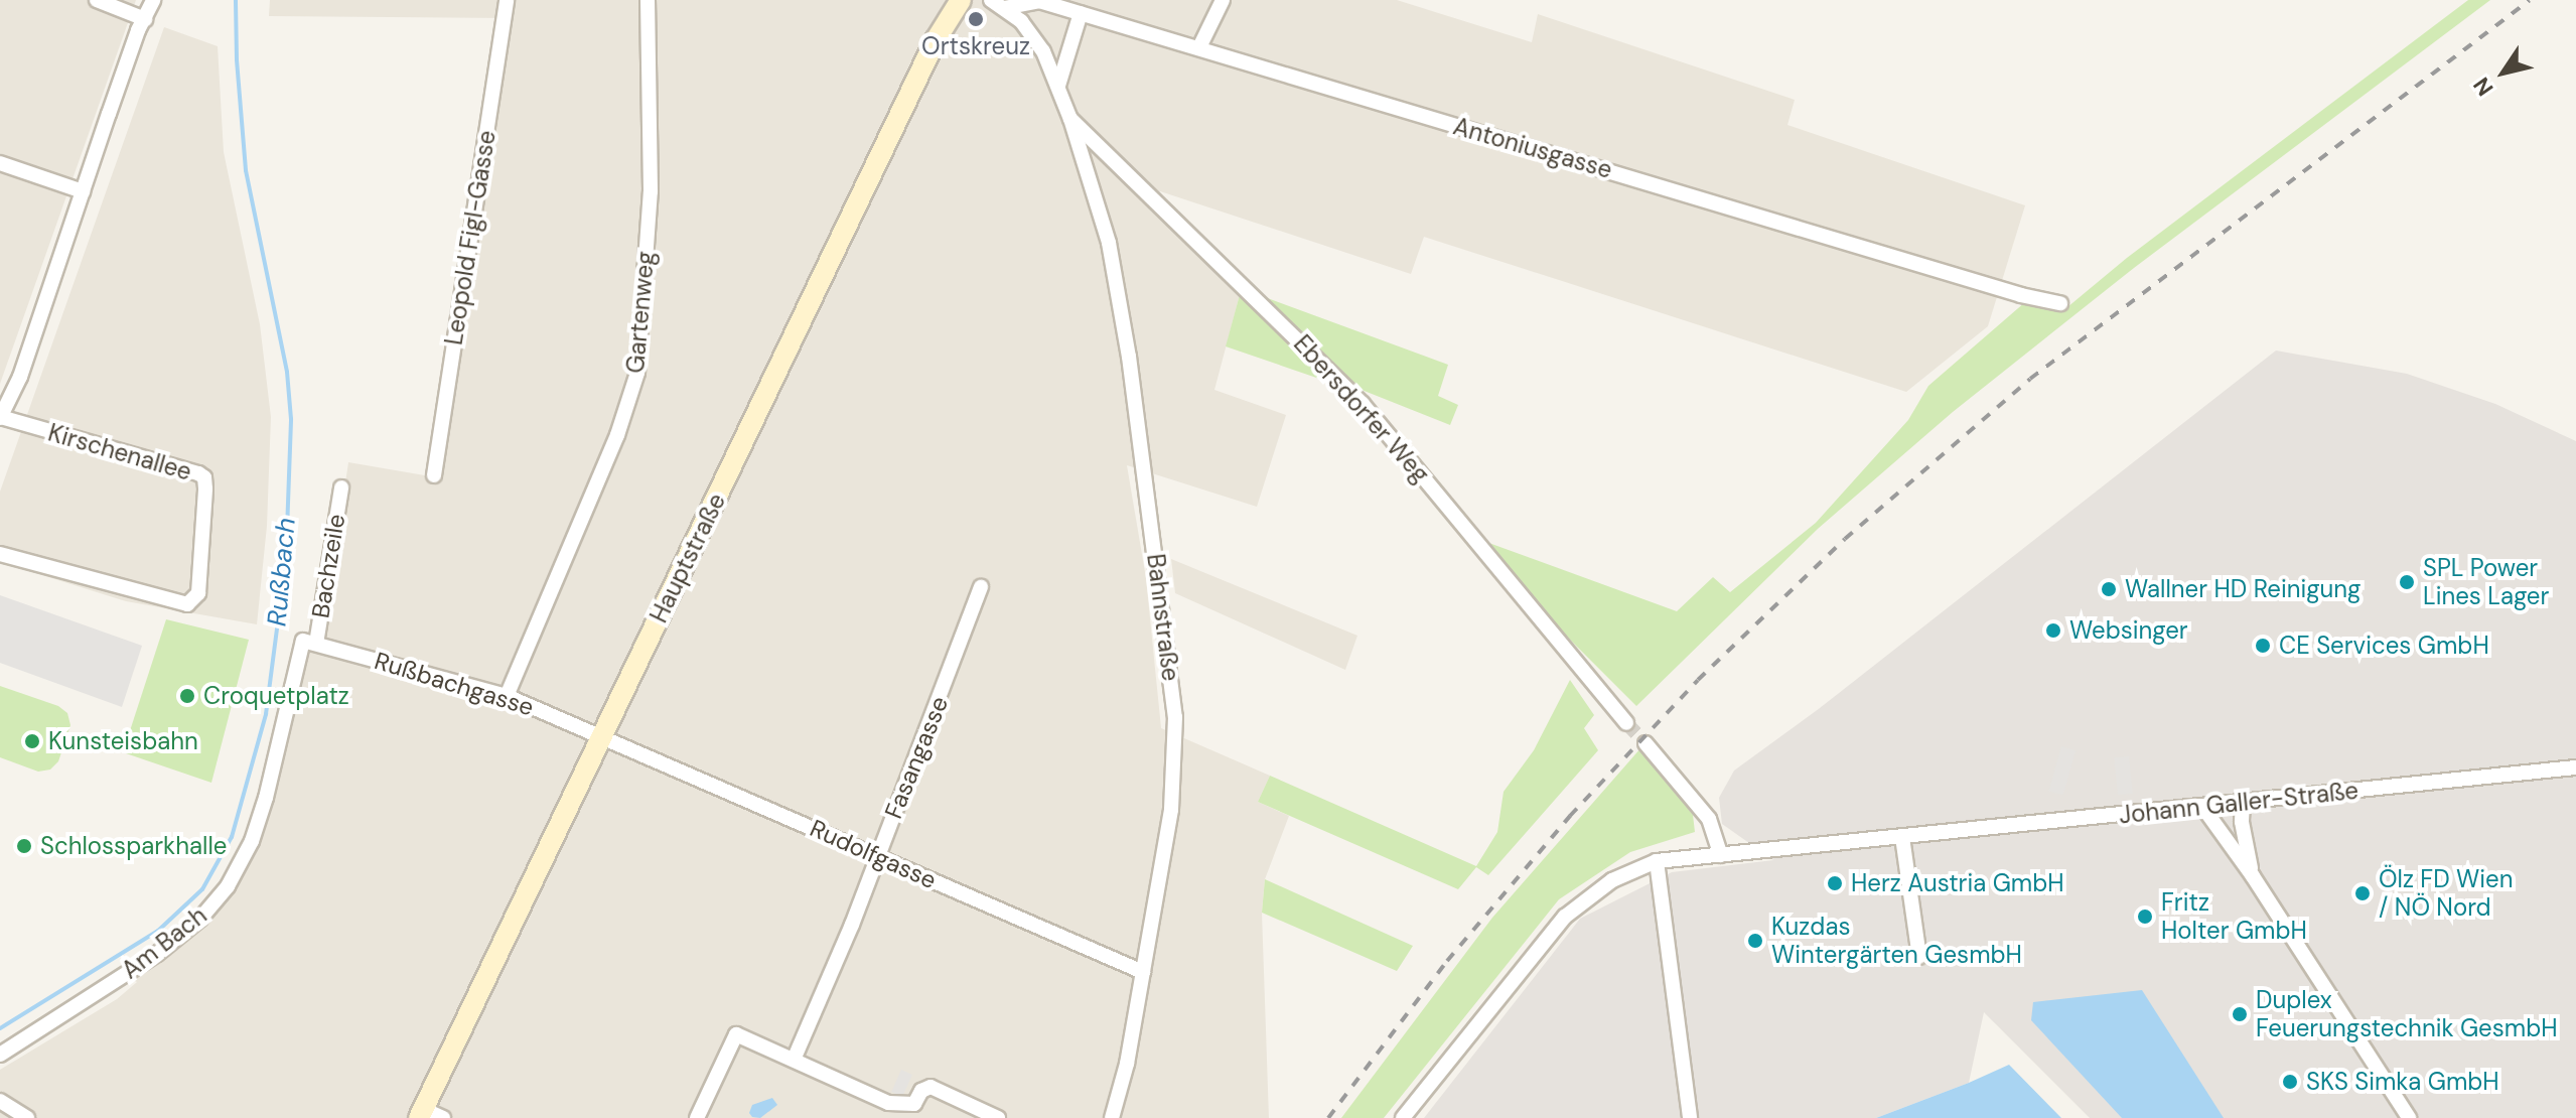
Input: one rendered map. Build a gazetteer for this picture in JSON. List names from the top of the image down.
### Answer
{
  "streets": {
    "main road": ["Hauptstraße"],
    "street": [
      "Antoniusgasse",
      "Leopold Figl-Gasse",
      "Gartenweg",
      "Ebersdorfer Weg",
      "Kirschenallee",
      "Bachzeile",
      "Bahnstraße",
      "Rußbachgasse",
      "Fasangasse",
      "Johann Galler-Straße",
      "Rudolfgasse",
      "Am Bach"
    ]
  },
  "crossings": [
    ["Antoniusgasse", "Bahnstraße"],
    ["Gartenweg", "Rußbachgasse"],
    ["Ebersdorfer Weg", "Bahnstraße"],
    ["Hauptstraße", "Rußbachgasse"],
    ["Hauptstraße", "Rudolfgasse"],
    ["Bachzeile", "Rußbachgasse"],
    ["Bachzeile", "Am Bach"],
    ["Bahnstraße", "Rudolfgasse"],
    ["Rußbachgasse", "Rudolfgasse"],
    ["Rußbachgasse", "Am Bach"],
    ["Fasangasse", "Rudolfgasse"]
  ],
  "water": ["Rußbach"],
  "places": [
    "Ortskreuz",
    "SPL Power Lines Lager",
    "Wallner HD Reinigung",
    "Websinger",
    "CE Services GmbH",
    "Croquetplatz",
    "Kunsteisbahn",
    "Schlossparkhalle",
    "Herz Austria GmbH",
    "Ölz FD Wien / NÖ Nord",
    "Fritz Holter GmbH",
    "Kuzdas Wintergärten GesmbH",
    "Duplex Feuerungstechnik GesmbH",
    "SKS Simka GmbH"
  ],
  "north": "bottom left"
}
